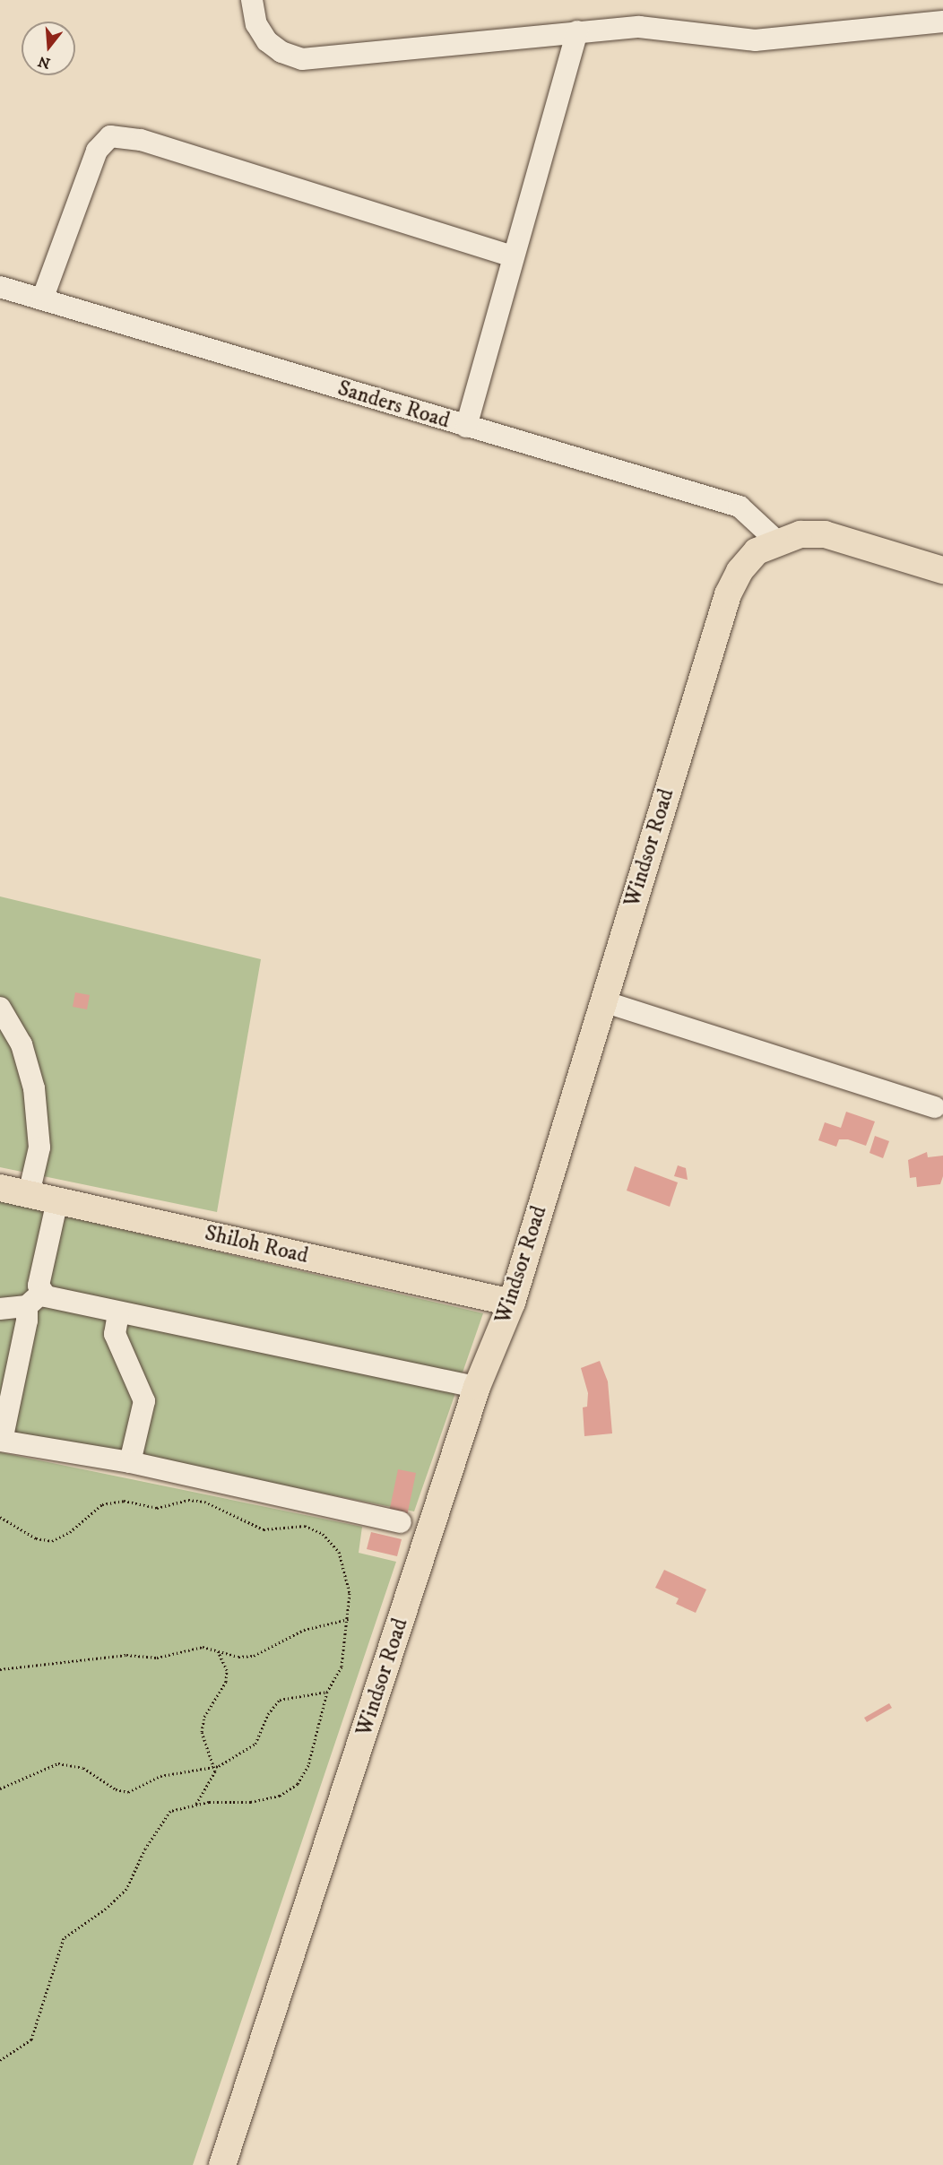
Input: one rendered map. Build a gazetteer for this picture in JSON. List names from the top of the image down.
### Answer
{
  "streets": {
    "main road": ["Windsor Road", "Shiloh Road"],
    "street": ["Sanders Road"]
  },
  "crossings": [
    ["Sanders Road", "Windsor Road"],
    ["Windsor Road", "Shiloh Road"]
  ],
  "north": "bottom"
}
